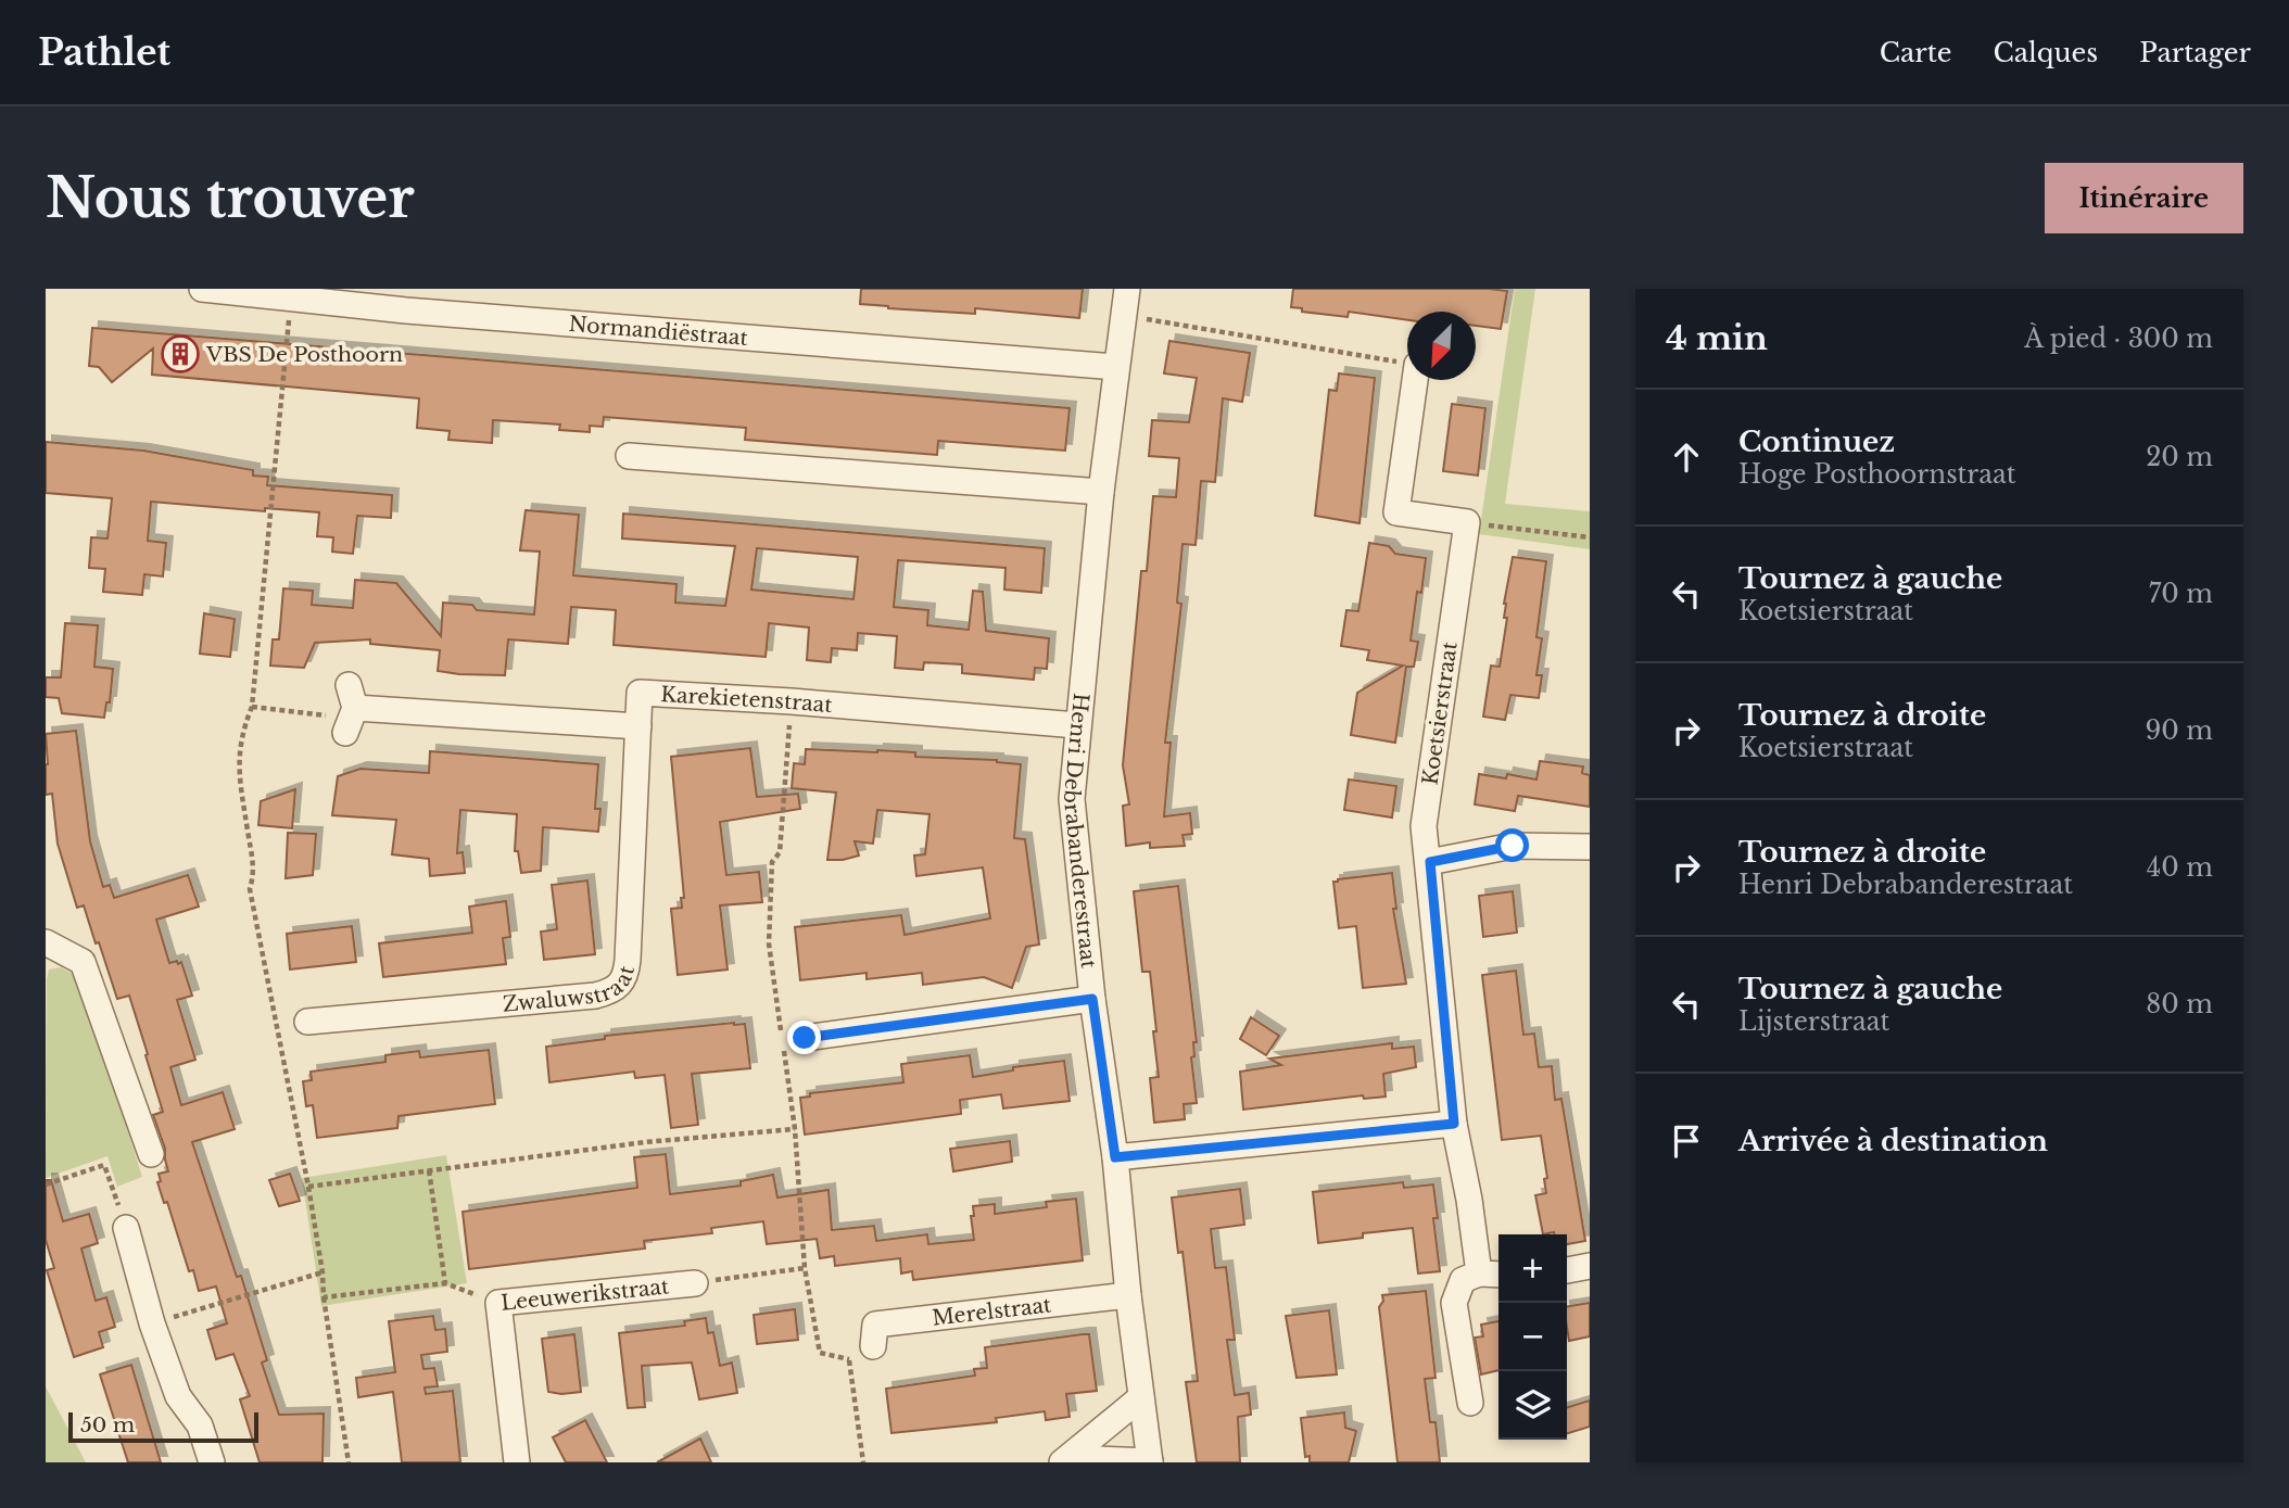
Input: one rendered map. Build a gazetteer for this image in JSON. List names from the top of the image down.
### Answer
{
  "streets": {
    "street": [
      "Normandiëstraat",
      "Karekietenstraat",
      "Koetsierstraat",
      "Henri Debrabanderestraat",
      "Zwaluwstraat",
      "Leeuwerikstraat",
      "Merelstraat"
    ]
  },
  "crossings": [
    ["Normandiëstraat", "Henri Debrabanderestraat"],
    ["Karekietenstraat", "Henri Debrabanderestraat"],
    ["Karekietenstraat", "Zwaluwstraat"],
    ["Henri Debrabanderestraat", "Merelstraat"]
  ],
  "places": {
    "building": ["VBS De Posthoorn"]
  },
  "scale_bar": "50 m",
  "north": "bottom left",
  "page": {
    "header": "Pathlet",
    "nav": ["Carte", "Calques", "Partager"],
    "buttons": "Itinéraire",
    "title": "Nous trouver",
    "heading": ["4 min", "À pied · 300 m"],
    "list": [
      ["Continuez", "Hoge Posthoornstraat", "20 m"],
      ["Tournez à gauche", "Koetsierstraat", "70 m"],
      ["Tournez à droite", "Koetsierstraat", "90 m"],
      ["Tournez à droite", "Henri Debrabanderestraat", "40 m"],
      ["Tournez à gauche", "Lijsterstraat", "80 m"],
      "Arrivée à destination"
    ],
    "map_buttons": ["+", "−"],
    "scale": "50 m"
  }
}
